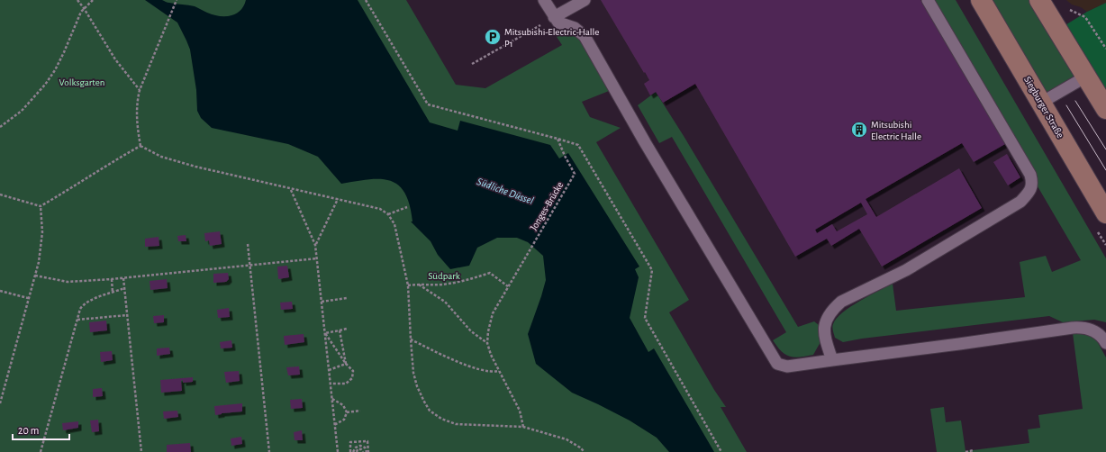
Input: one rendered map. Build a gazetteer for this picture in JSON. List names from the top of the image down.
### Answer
{
  "streets": {
    "main road": ["Siegburger Straße"],
    "path": ["Jonges-Brücke"]
  },
  "water": ["Südliche Düssel"],
  "parks": ["Volksgarten", "Südpark"],
  "places": {
    "parking": ["Mitsubishi-Electric-Halle P1"],
    "building": ["Mitsubishi Electric Halle"]
  },
  "scale_bar": "20 m"
}
